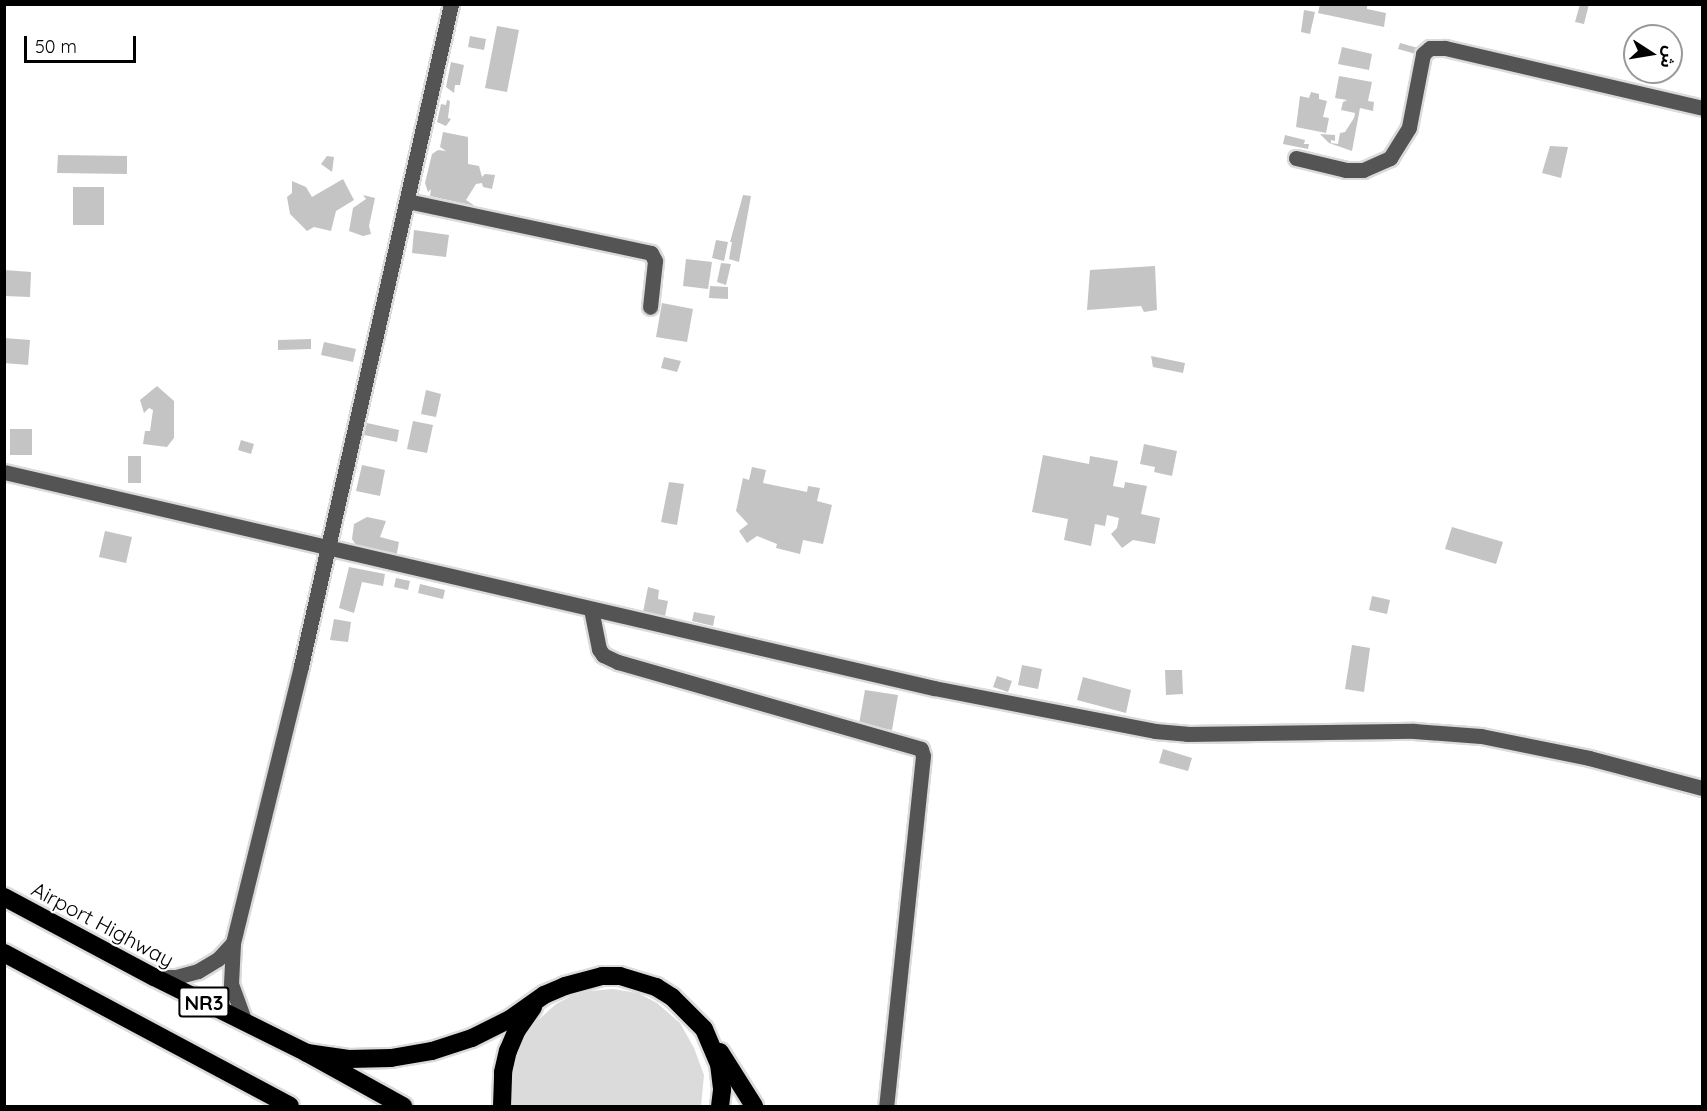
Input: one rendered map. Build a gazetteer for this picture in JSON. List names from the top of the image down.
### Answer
{
  "streets": {
    "highway": ["Airport Highway", "NR3"]
  },
  "scale_bar": "50 m",
  "north": "right"
}
